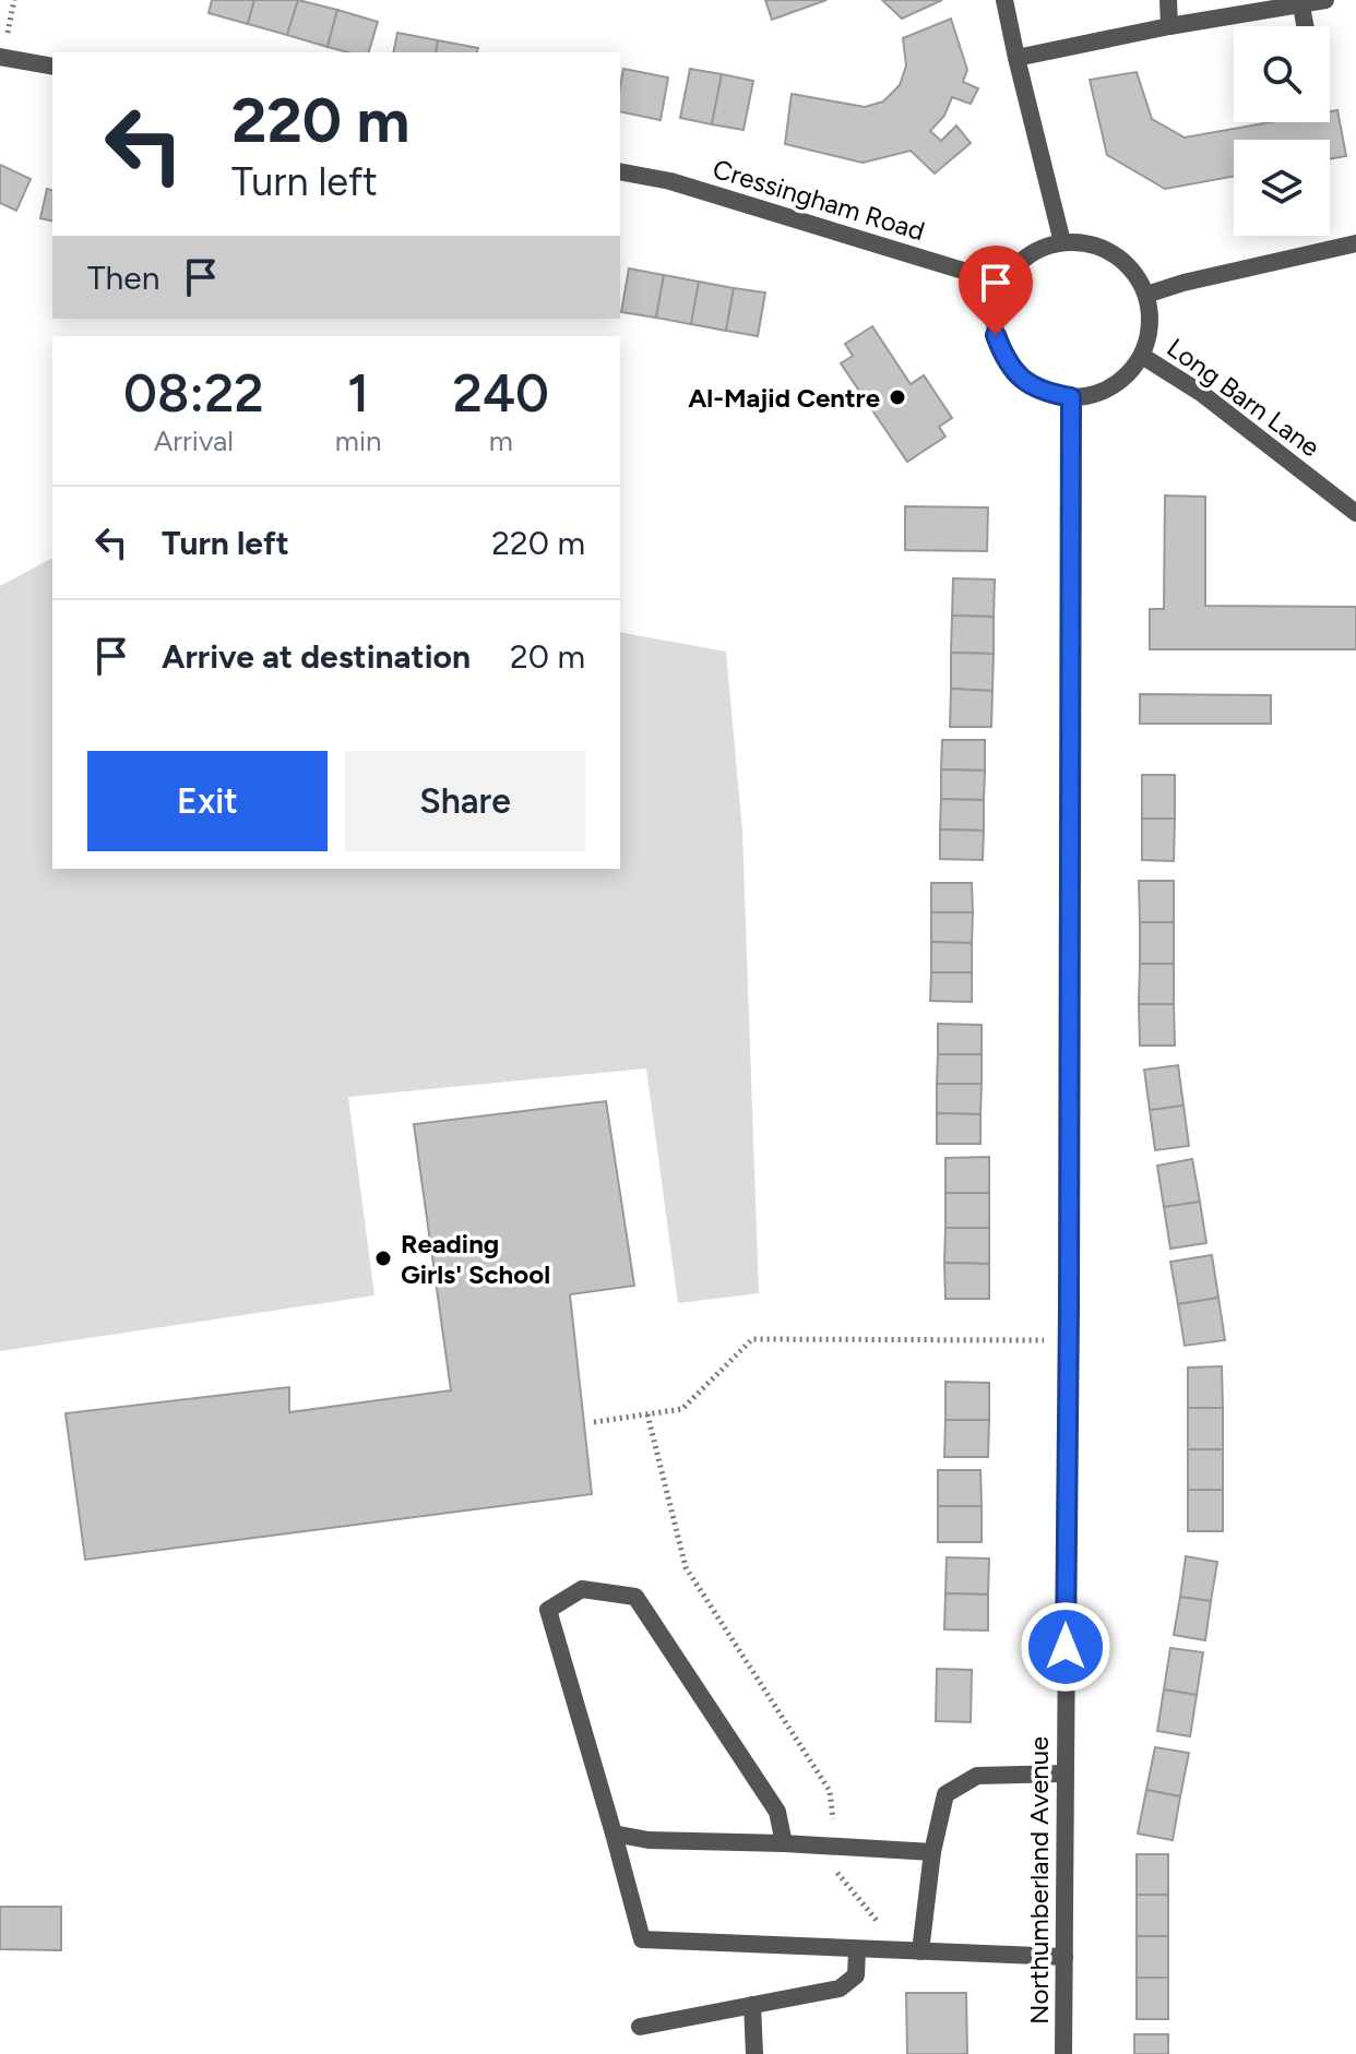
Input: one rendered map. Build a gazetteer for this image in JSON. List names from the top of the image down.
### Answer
{
  "streets": {
    "street": ["Cressingham Road", "Long Barn Lane", "Northumberland Avenue"]
  },
  "crossings": [
    ["Cressingham Road", "Long Barn Lane"],
    ["Cressingham Road", "Northumberland Avenue"],
    ["Long Barn Lane", "Northumberland Avenue"]
  ],
  "places": ["Al-Majid Centre", "Reading Girls' School"],
  "page": {
    "turn": ["220 m", "Turn left"],
    "then": "Then",
    "eta": [
      "08:22",
      "Arrival",
      "1",
      "min",
      "240",
      "m"
    ],
    "list": [
      {
        "name": "Turn left",
        "value": "220 m"
      },
      {
        "name": "Arrive at destination",
        "value": "20 m"
      }
    ],
    "buttons": ["Exit", "Share"]
  }
}
